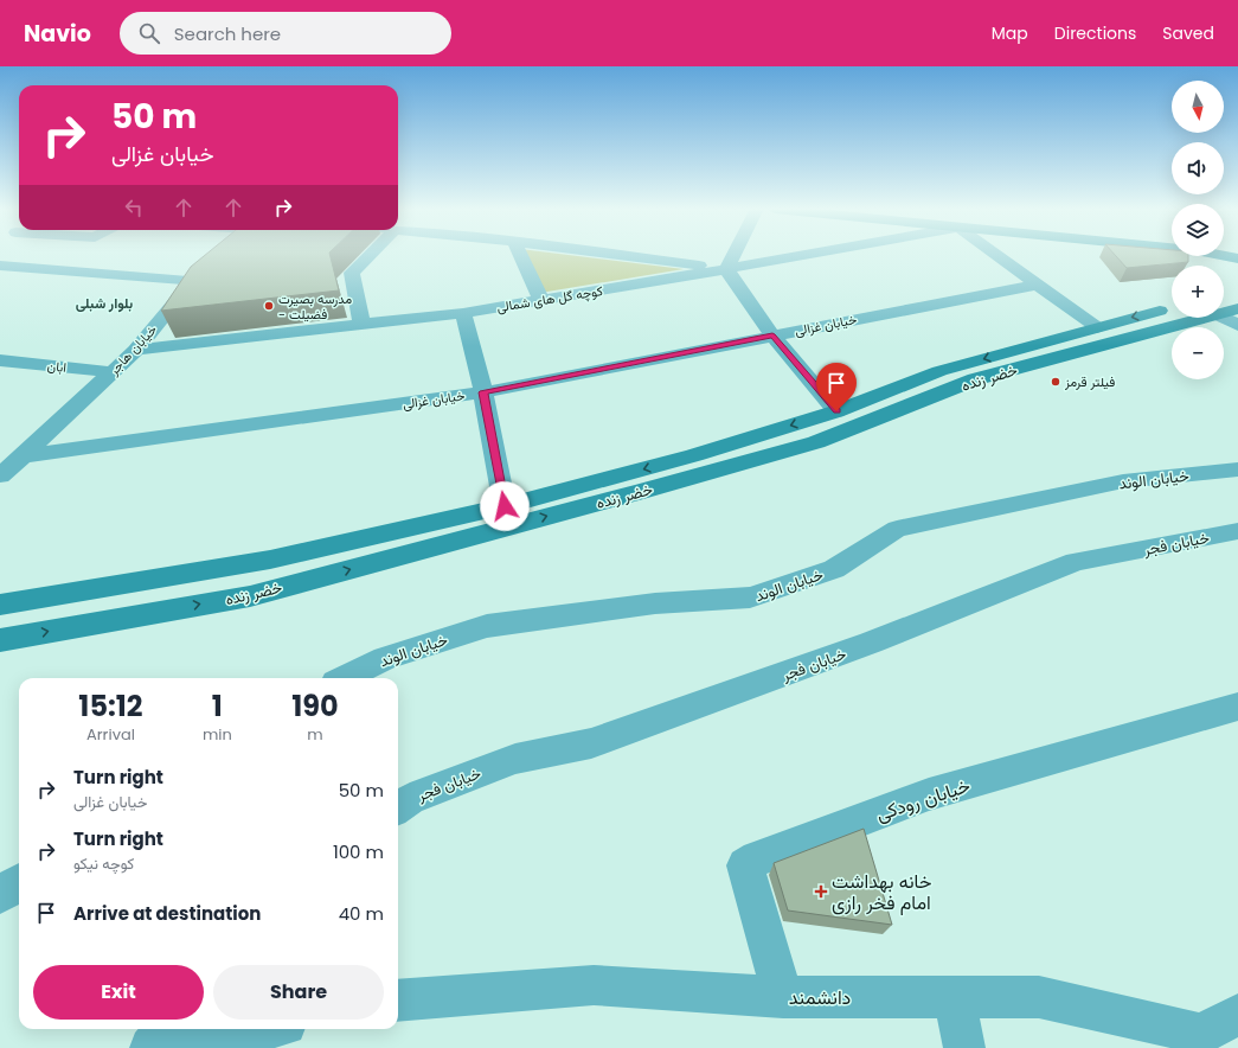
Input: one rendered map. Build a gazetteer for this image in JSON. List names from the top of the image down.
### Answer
{
  "streets": {
    "street": [
      "کوچه گل های شمالی",
      "خیابان غزالی",
      "خیابان هاجر",
      "ابان",
      "خضر زنده",
      "خیابان الوند",
      "خیابان فجر",
      "خیابان رودکی",
      "دانشمند"
    ]
  },
  "crossings": [
    ["کوچه گل های شمالی", "خیابان هاجر"],
    ["خیابان غزالی", "خیابان هاجر"],
    ["خیابان هاجر", "ابان"],
    ["خیابان رودکی", "دانشمند"]
  ],
  "districts": ["بلوار شبلی"],
  "places": {
    "other": ["مدرسه بصیرت - فضیلت", "فیلتر قرمز"],
    "health": ["خانه بهداشت امام فخر رازی"]
  },
  "north": "bottom",
  "page": {
    "header": "Navio",
    "search": "Search here",
    "nav": ["Map", "Directions", "Saved"],
    "map_buttons": ["+", "−"],
    "turn": ["50 m", "خیابان غزالی"],
    "eta": [
      "15:12",
      "Arrival",
      "1",
      "min",
      "190",
      "m"
    ],
    "list": [
      {
        "name": "Turn right",
        "note": "خیابان غزالی",
        "value": "50 m"
      },
      {
        "name": "Turn right",
        "note": "کوچه نیکو",
        "value": "100 m"
      },
      {
        "name": "Arrive at destination",
        "value": "40 m"
      }
    ],
    "buttons": ["Exit", "Share"]
  }
}
